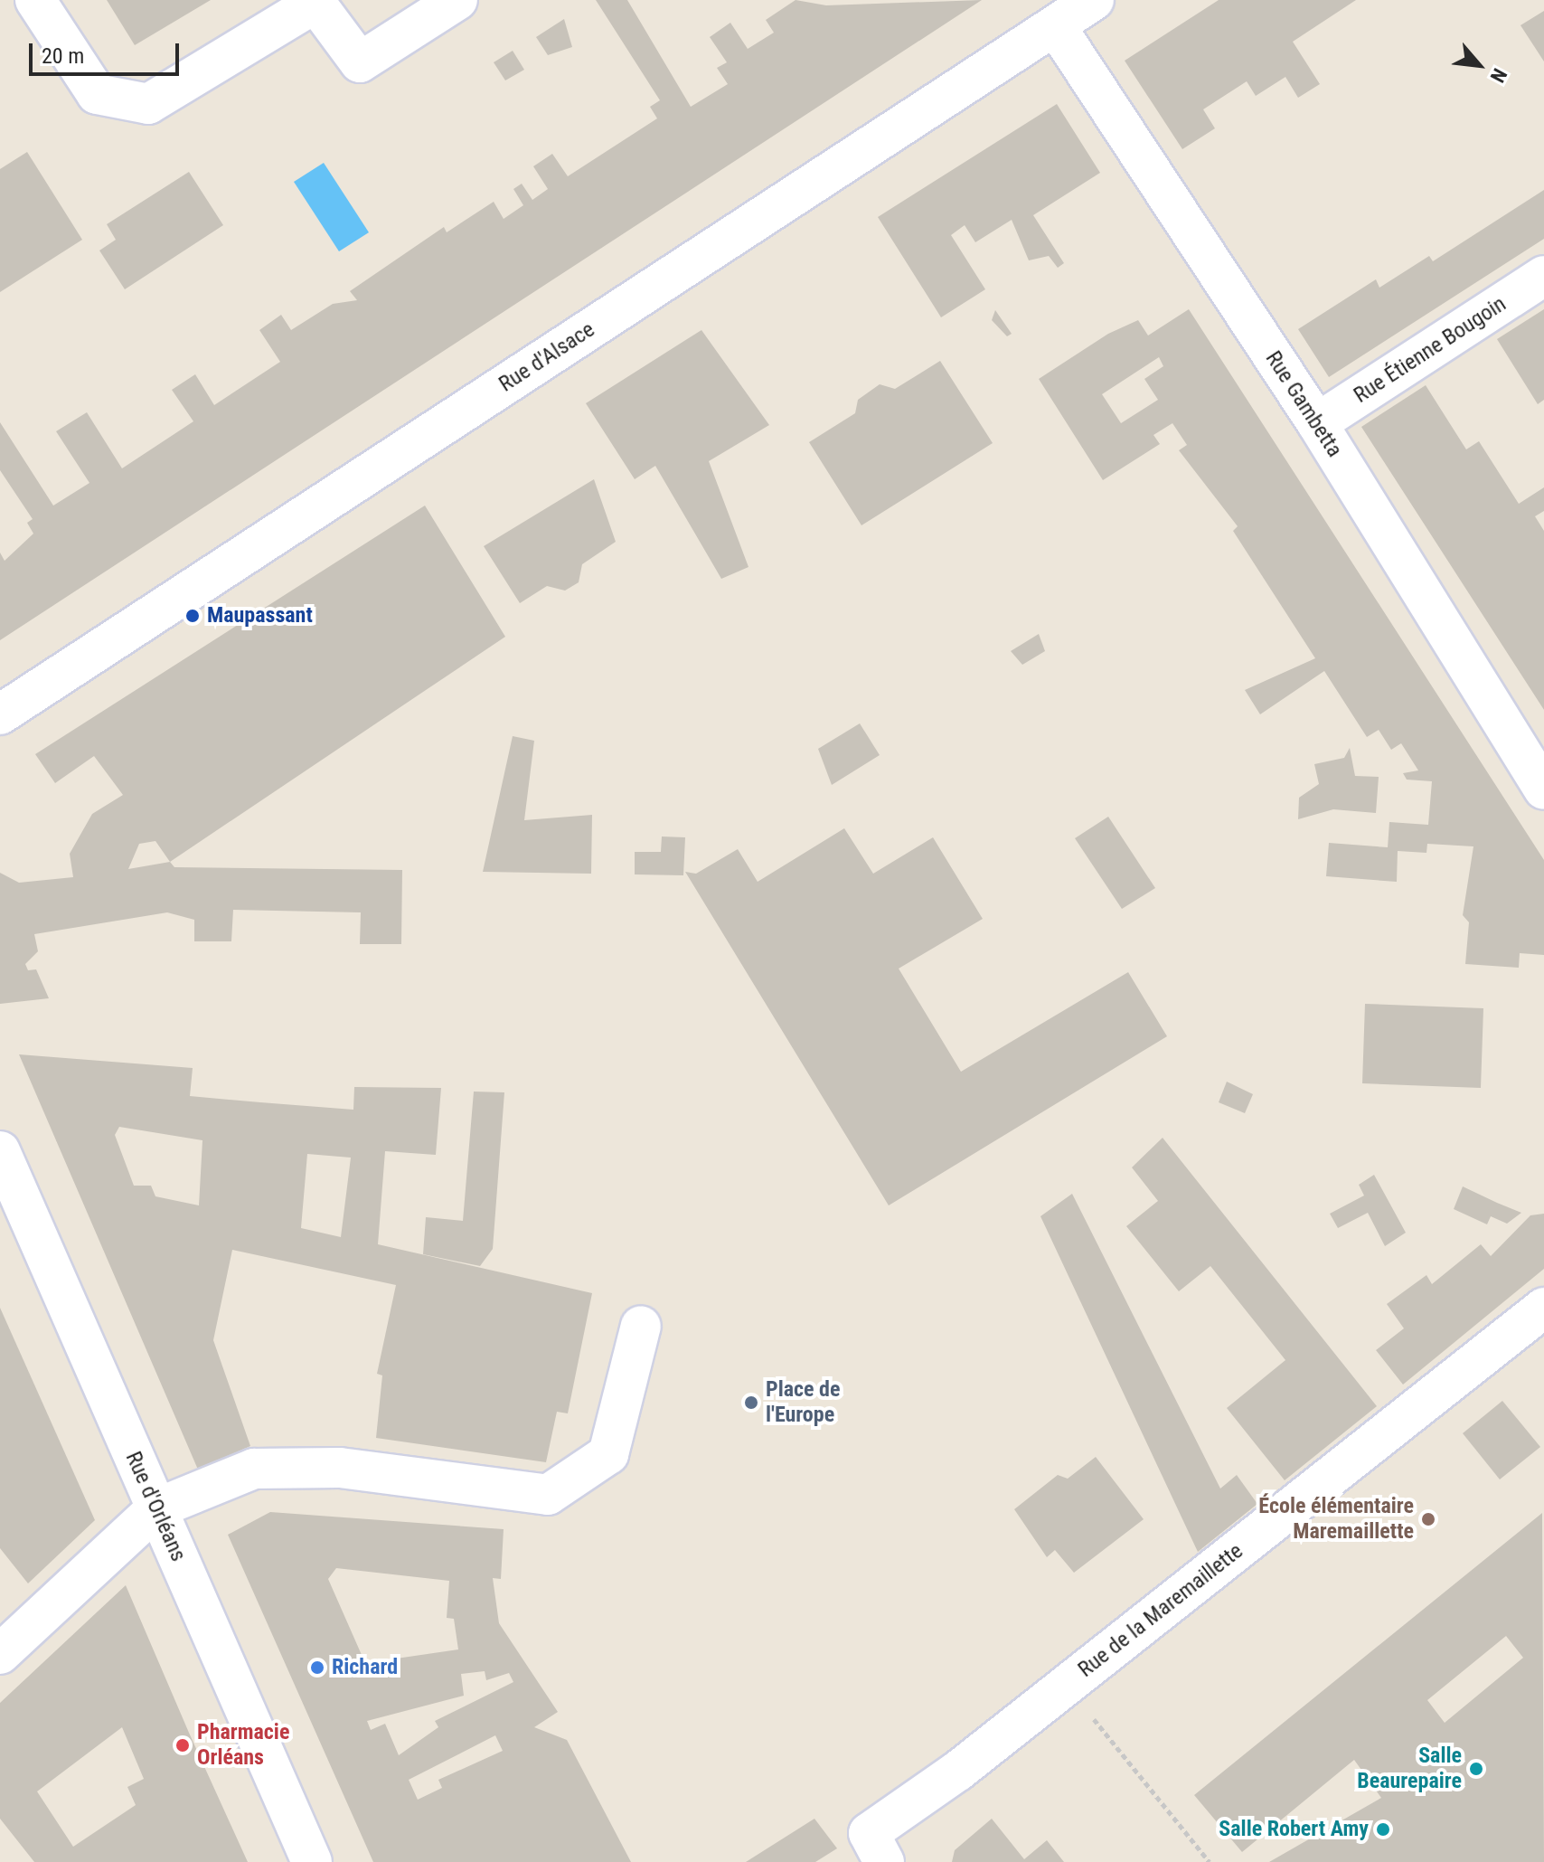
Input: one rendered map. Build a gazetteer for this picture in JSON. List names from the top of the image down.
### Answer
{
  "streets": {
    "street": [
      "Rue Étienne Bougoin",
      "Rue d'Alsace",
      "Rue Gambetta",
      "Rue d'Orléans",
      "Rue de la Maremaillette"
    ]
  },
  "crossings": [
    ["Rue Étienne Bougoin", "Rue Gambetta"],
    ["Rue d'Alsace", "Rue Gambetta"]
  ],
  "places": [
    "Maupassant",
    "Place de l'Europe",
    "École élémentaire Maremaillette",
    "Richard",
    "Pharmacie Orléans",
    "Salle Beaurepaire",
    "Salle Robert Amy"
  ],
  "scale_bar": "20 m",
  "north": "bottom right"
}
